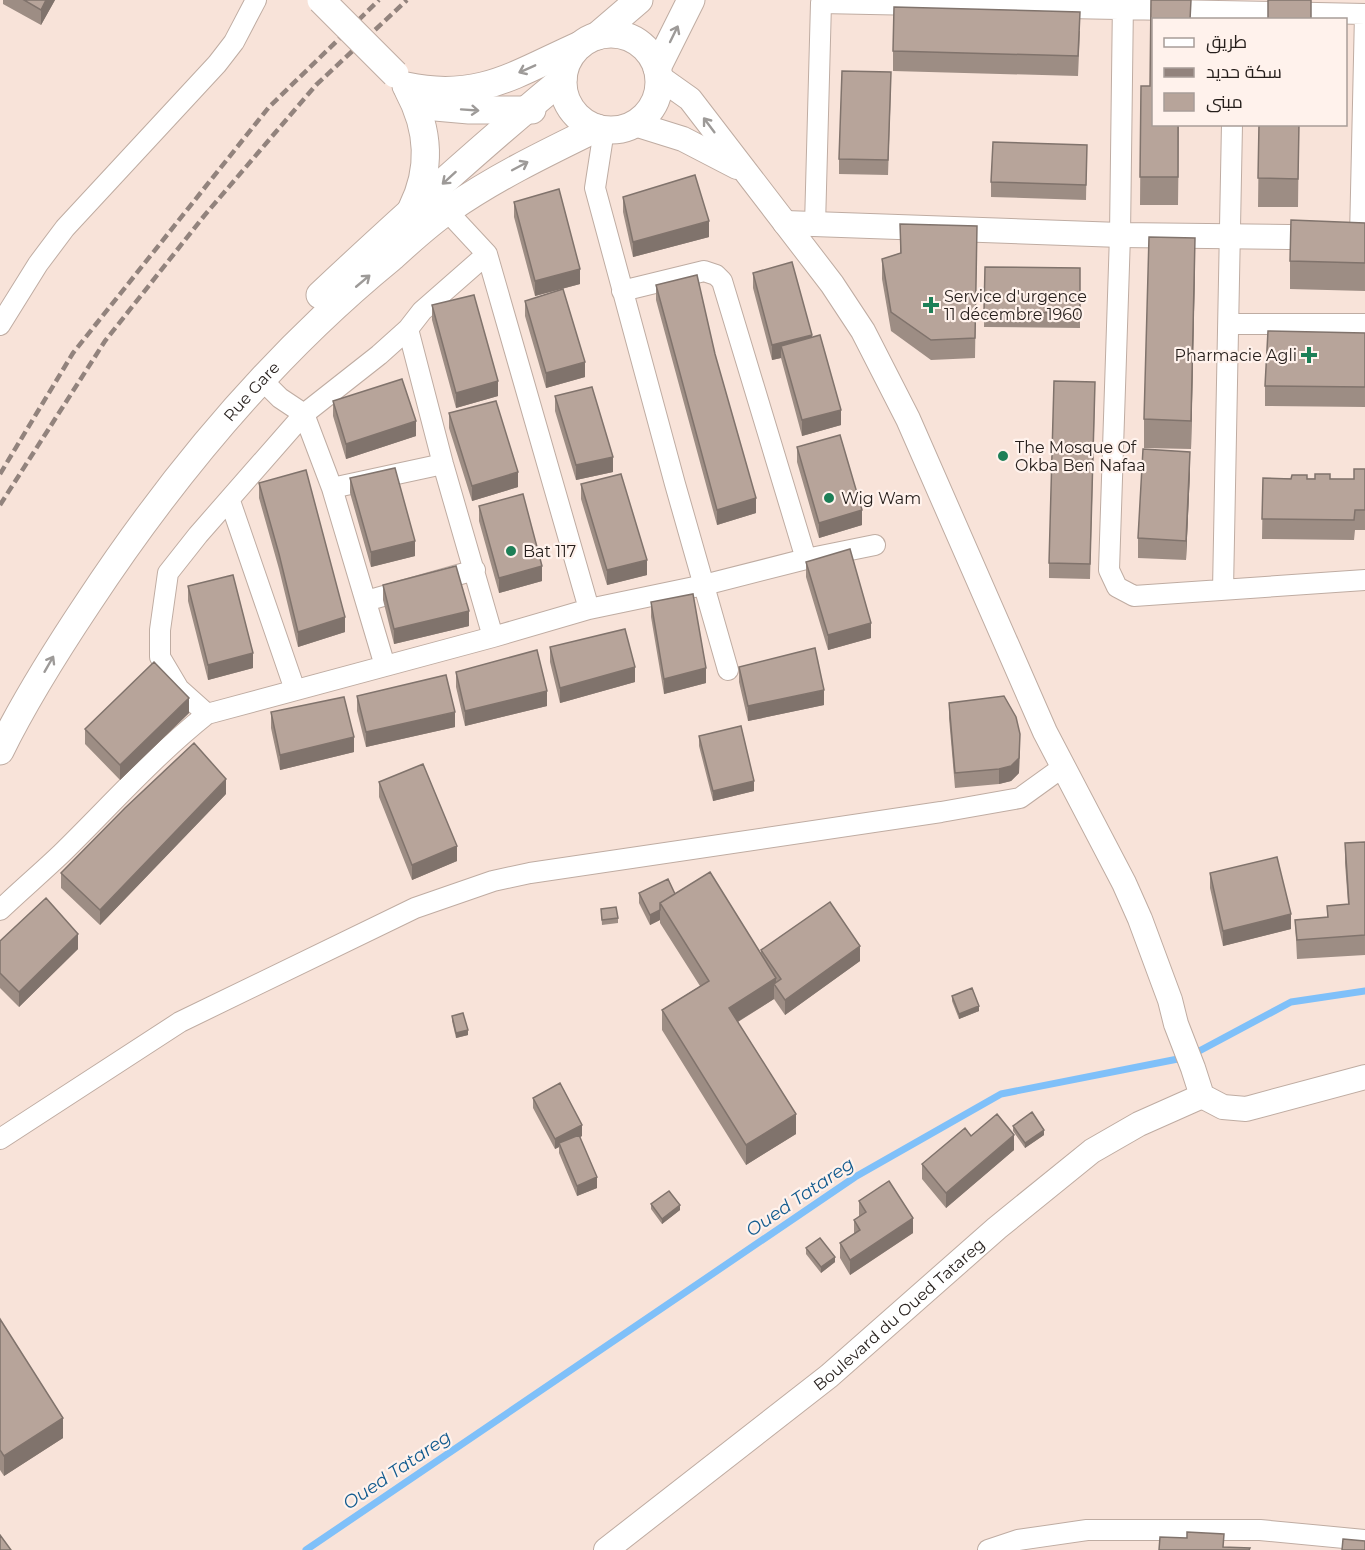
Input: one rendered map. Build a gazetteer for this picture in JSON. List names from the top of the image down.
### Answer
{
  "streets": {
    "main road": ["Rue Gare"],
    "street": ["Boulevard du Oued Tatareg"]
  },
  "water": ["Oued Tatareg"],
  "places": {
    "health": ["Service d'urgence 11 décembre 1960", "Pharmacie Agli"],
    "other": ["The Mosque Of Okba Ben Nafaa", "Wig Wam", "Bat 117"]
  },
  "legend": ["طريق", "سكة حديد", "مبنى"]
}
